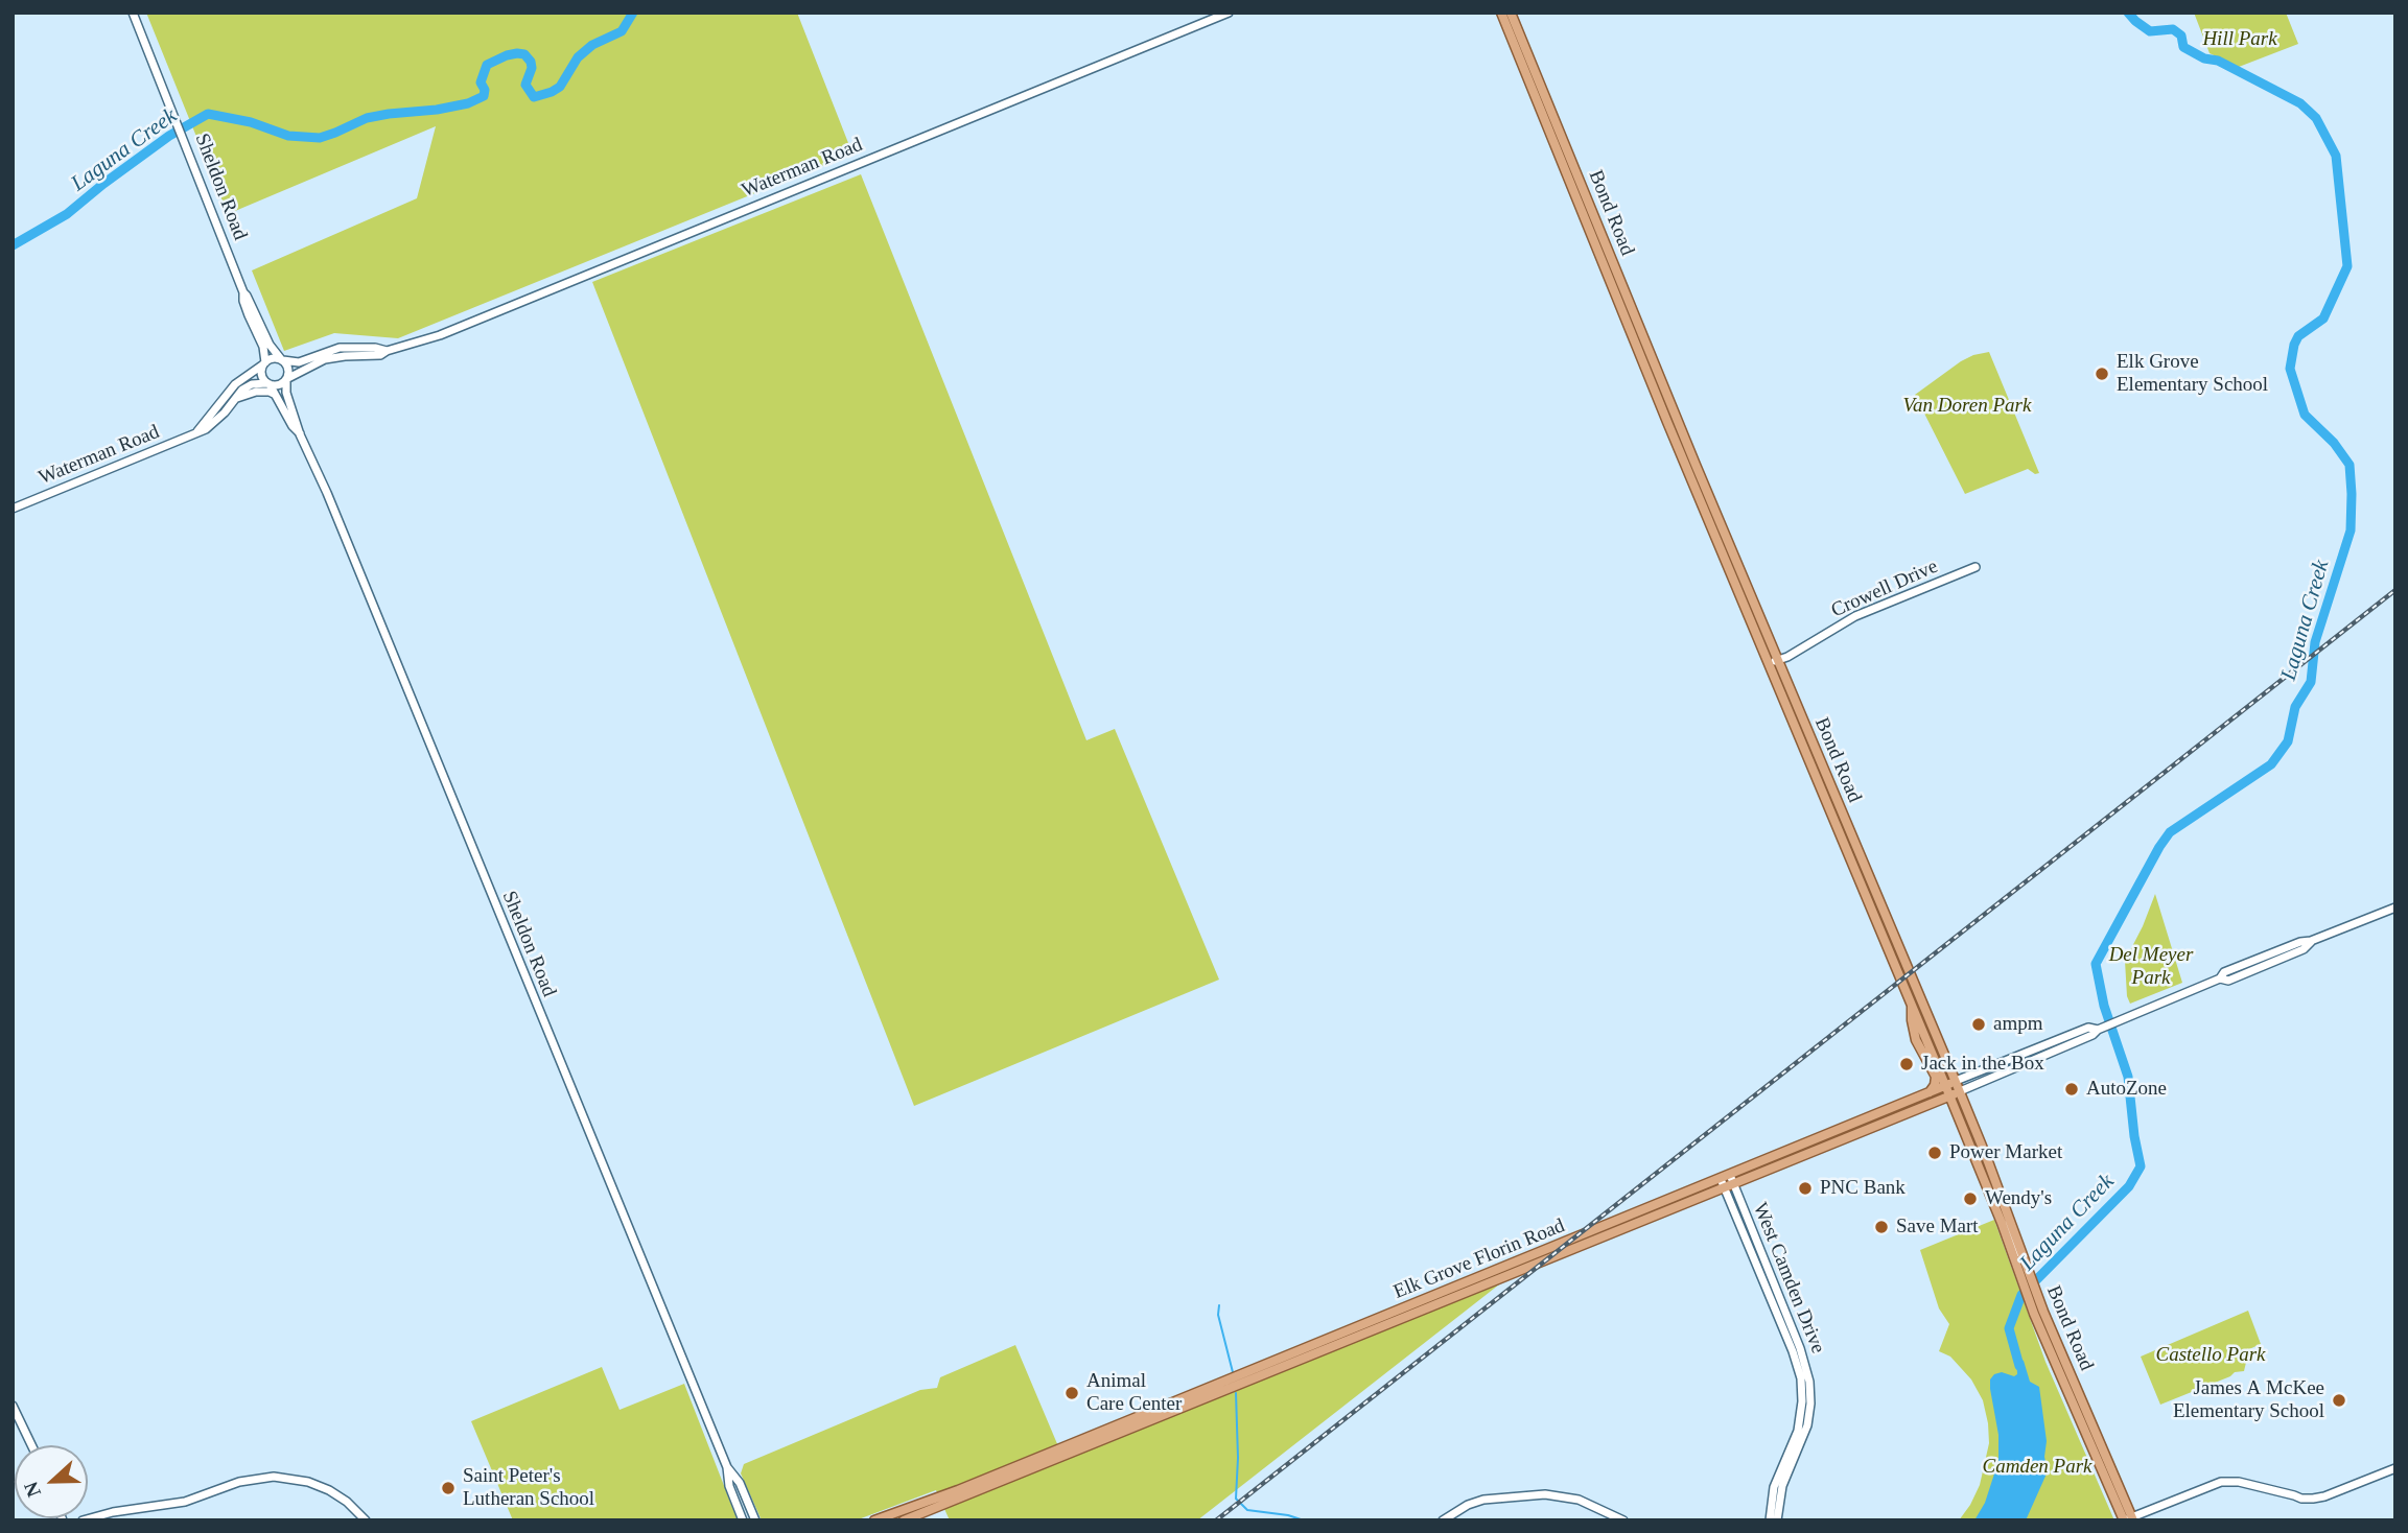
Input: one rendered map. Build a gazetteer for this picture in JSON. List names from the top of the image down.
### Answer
{
  "streets": {
    "main road": [
      "Waterman Road",
      "Sheldon Road",
      "Bond Road",
      "Crowell Drive",
      "Elk Grove Florin Road",
      "West Camden Drive"
    ]
  },
  "crossings": [
    ["Waterman Road", "Sheldon Road"],
    ["Bond Road", "Crowell Drive"],
    ["Bond Road", "Elk Grove Florin Road"],
    ["Elk Grove Florin Road", "West Camden Drive"]
  ],
  "water": ["Laguna Creek"],
  "parks": [
    "Hill Park",
    "Van Doren Park",
    "Del Meyer Park",
    "Castello Park",
    "Camden Park"
  ],
  "places": [
    "Elk Grove Elementary School",
    "ampm",
    "Jack in the Box",
    "AutoZone",
    "Power Market",
    "PNC Bank",
    "Wendy's",
    "Save Mart",
    "Animal Care Center",
    "James A McKee Elementary School",
    "Saint Peter's Lutheran School"
  ],
  "north": "left"
}
